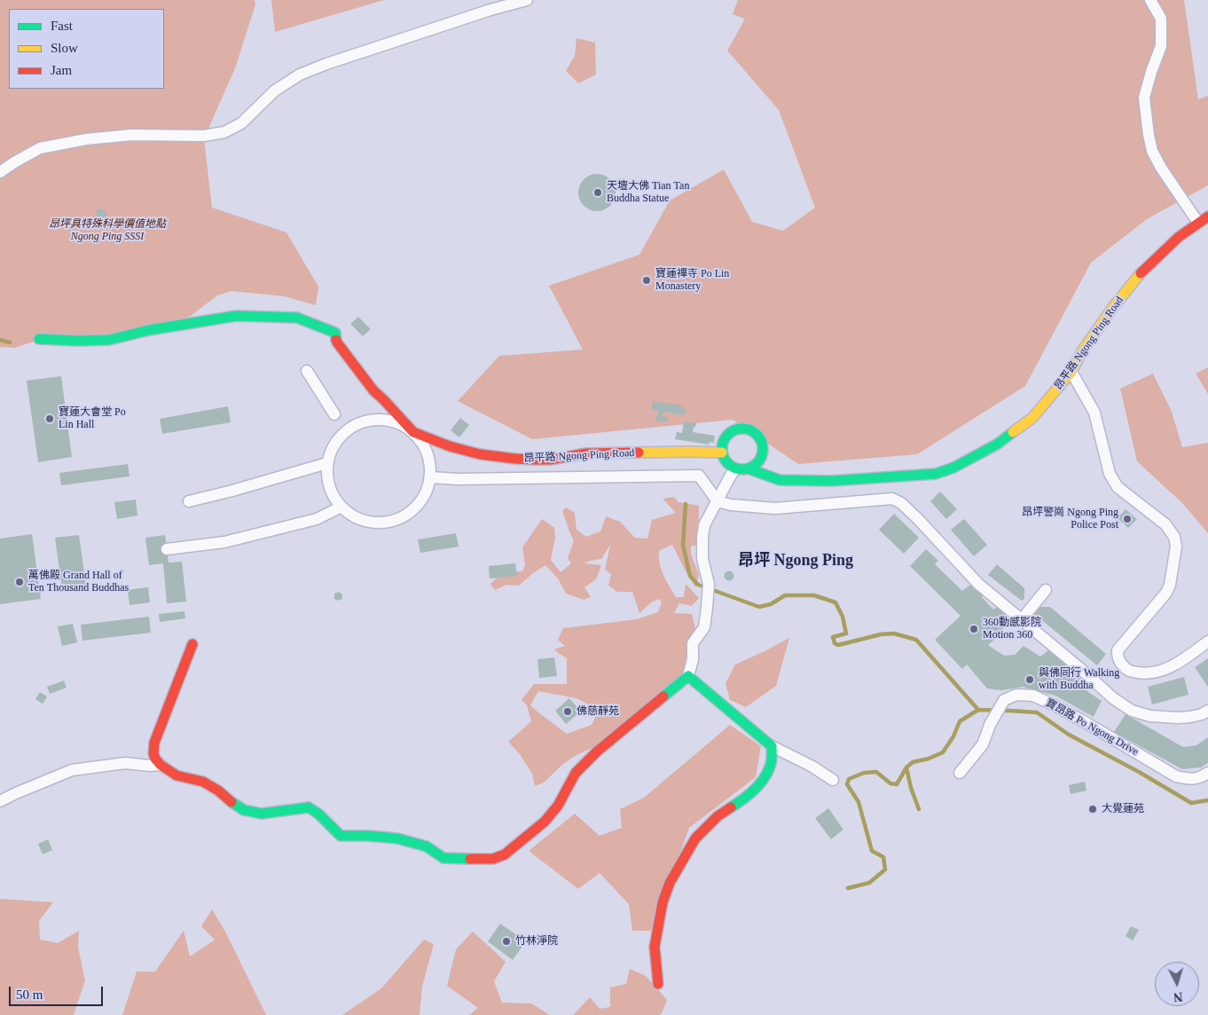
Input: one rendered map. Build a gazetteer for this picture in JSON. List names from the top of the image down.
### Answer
{
  "streets": {
    "street": ["昂平路 Ngong Ping Road", "寶昂路 Po Ngong Drive"]
  },
  "districts": ["昂坪 Ngong Ping"],
  "parks": ["昂坪具特殊科學價值地點 Ngong Ping SSSI"],
  "places": [
    "天壇大佛 Tian Tan Buddha Statue",
    "寶蓮禪寺 Po Lin Monastery",
    "寶蓮大會堂 Po Lin Hall",
    "昂坪警崗 Ngong Ping Police Post",
    "萬佛殿 Grand Hall of Ten Thousand Buddhas",
    "360動感影院 Motion 360",
    "與佛同行 Walking with Buddha",
    "佛慈靜苑",
    "大覺蓮苑",
    "竹林淨院"
  ],
  "legend": ["Fast", "Slow", "Jam"],
  "scale_bar": "50 m",
  "north": "bottom"
}
